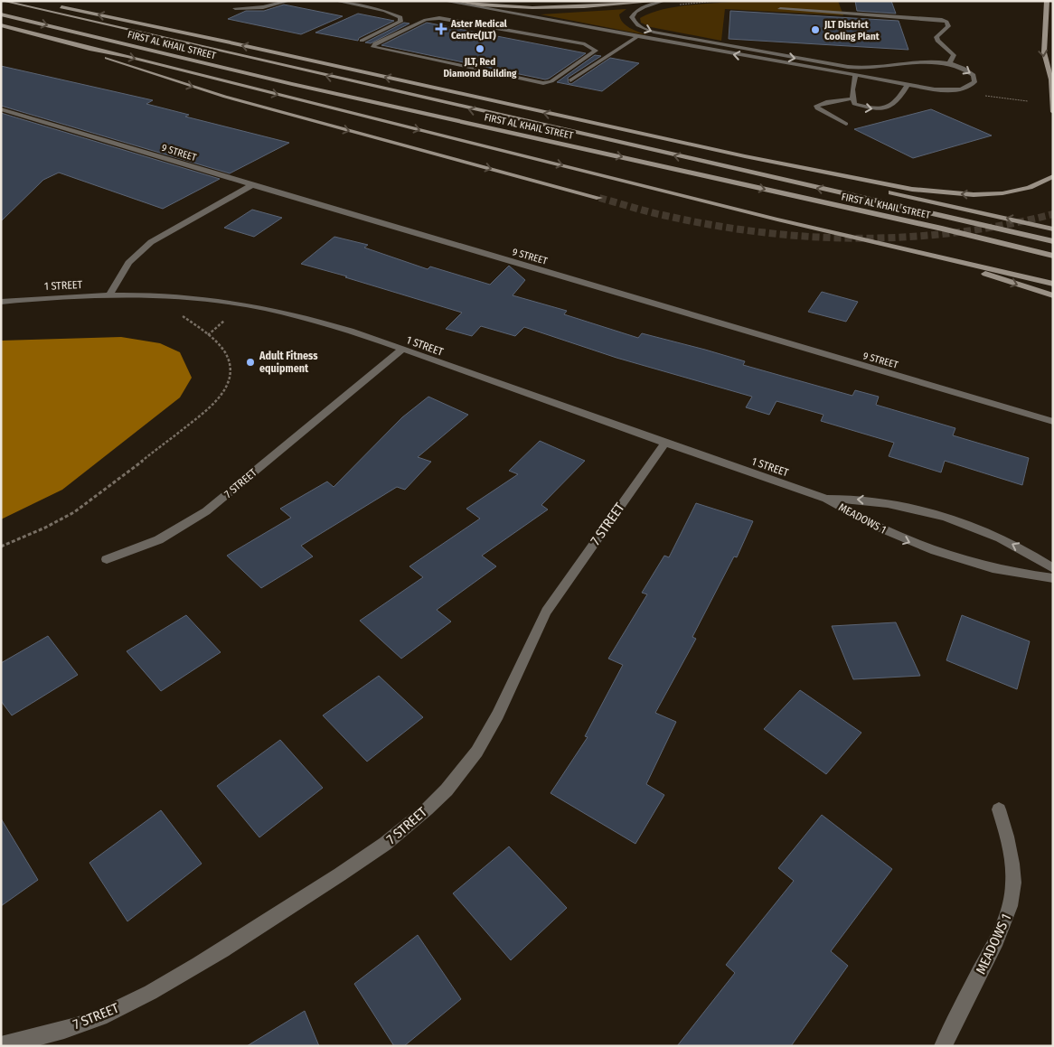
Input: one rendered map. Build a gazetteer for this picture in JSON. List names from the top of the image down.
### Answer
{
  "streets": {
    "main road": ["FIRST AL KHAIL STREET"],
    "street": [
      "9 STREET",
      "1 STREET",
      "7 STREET",
      "MEADOWS 1"
    ]
  },
  "crossings": [
    ["1 STREET", "7 STREET"],
    ["1 STREET", "MEADOWS 1"]
  ],
  "places": {
    "health": ["Aster Medical Centre(JLT)"],
    "other": ["JLT District Cooling Plant", "JLT, Red Diamond Building", "Adult Fitness equipment"]
  }
}
